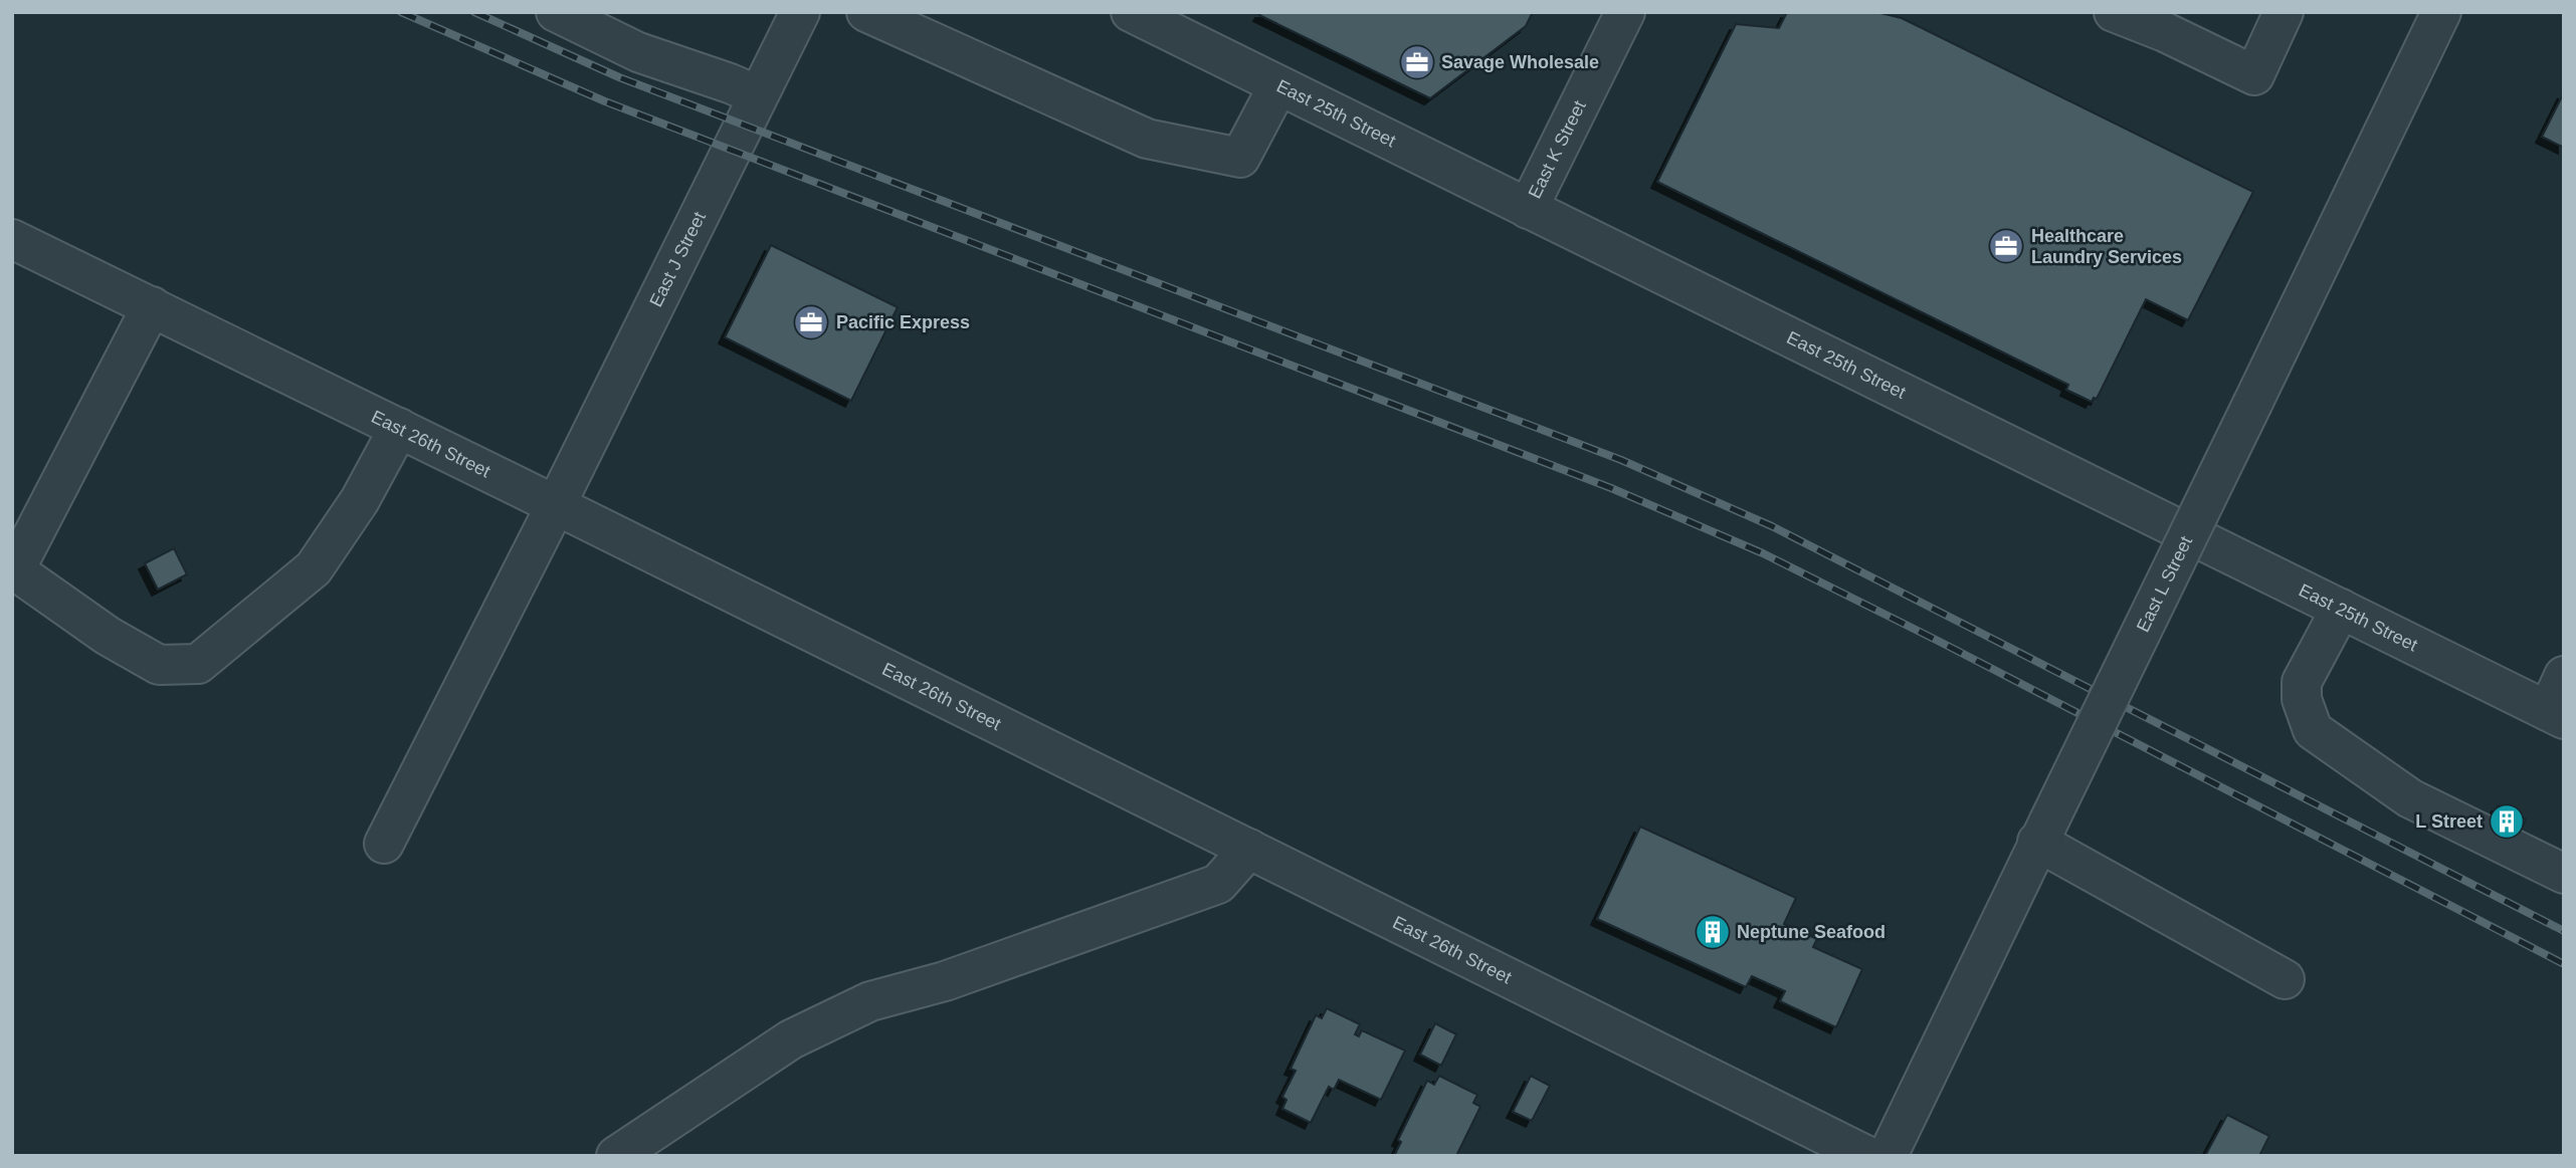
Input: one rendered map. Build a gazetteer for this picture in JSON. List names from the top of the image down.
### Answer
{
  "streets": {
    "street": [
      "East 25th Street",
      "East K Street",
      "East J Street",
      "East 26th Street",
      "East L Street"
    ]
  },
  "crossings": [
    ["East 25th Street", "East K Street"],
    ["East J Street", "East 26th Street"]
  ],
  "places": {
    "office": ["Savage Wholesale", "Healthcare Laundry Services", "Pacific Express"],
    "building": ["L Street", "Neptune Seafood"]
  }
}
